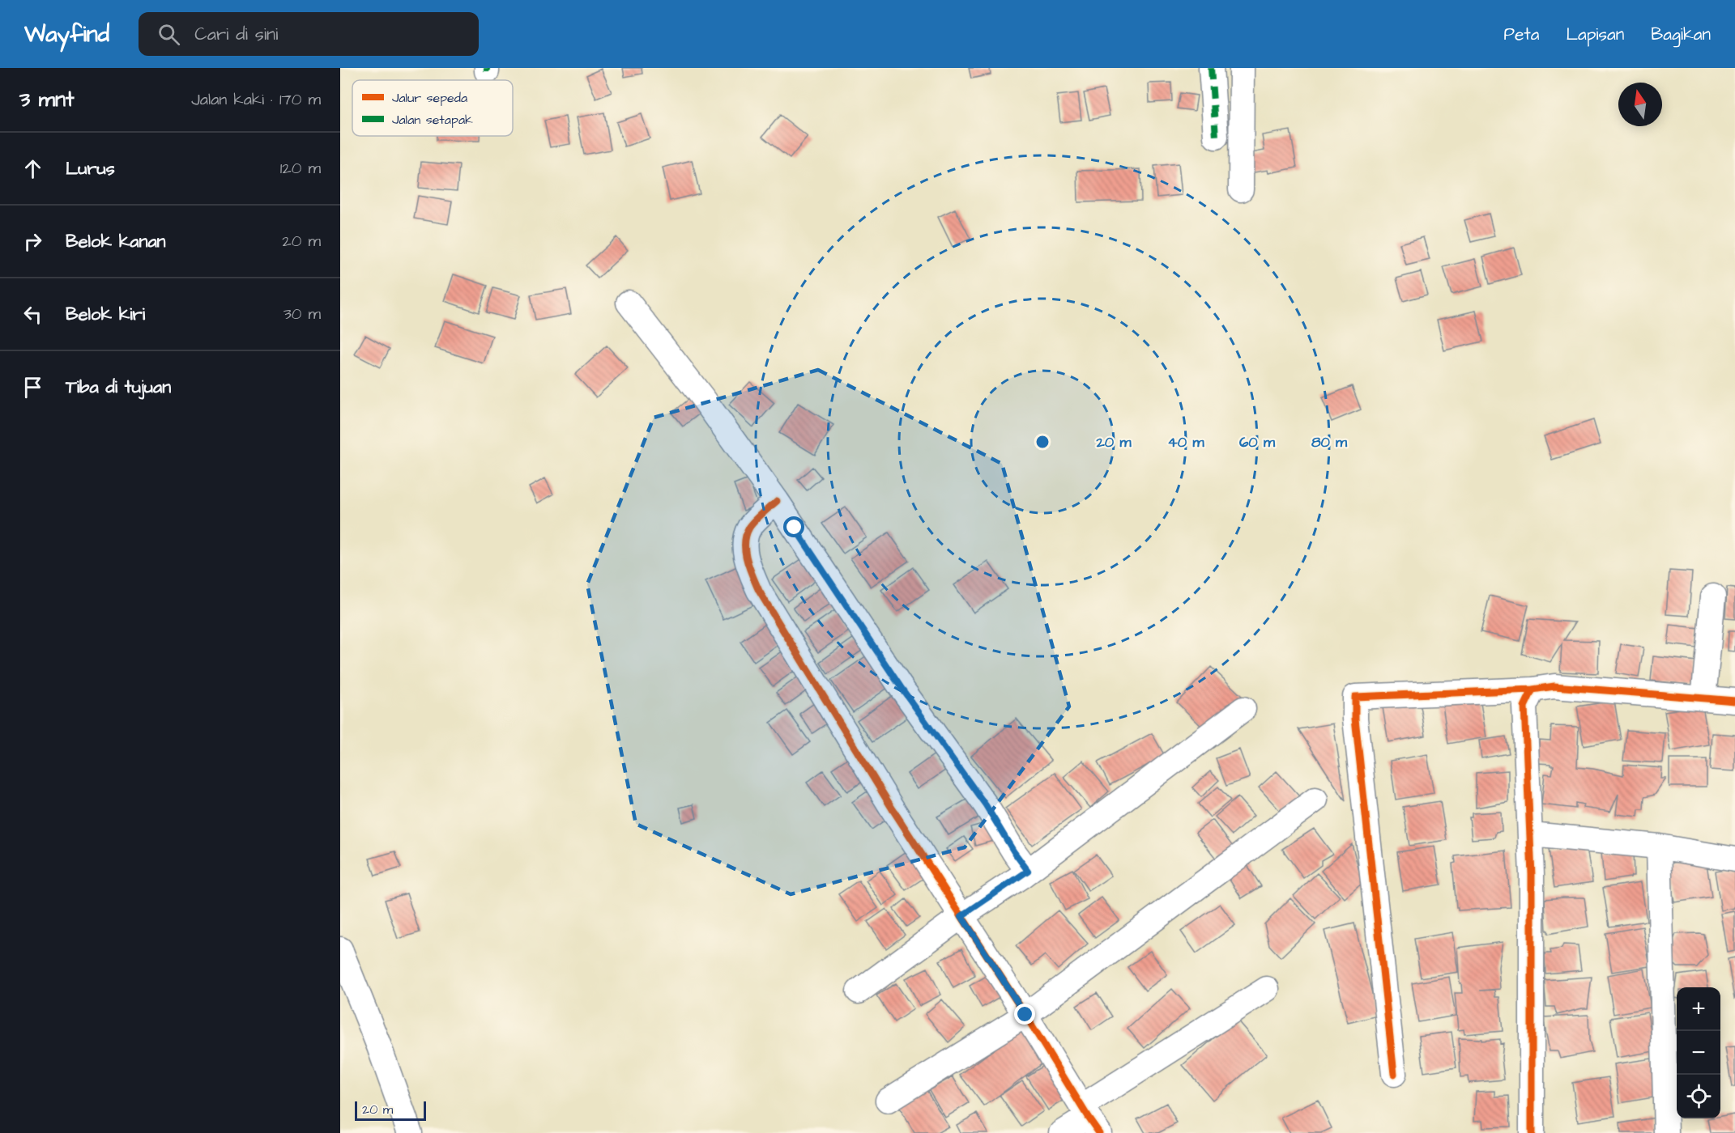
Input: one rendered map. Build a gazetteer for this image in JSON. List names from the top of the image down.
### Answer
{
  "legend": ["Jalur sepeda", "Jalan setapak"],
  "scale_bar": "20 m",
  "north": "top",
  "page": {
    "header": "Wayfind",
    "search": "Cari di sini",
    "nav": ["Peta", "Lapisan", "Bagikan"],
    "heading": ["3 mnt", "Jalan kaki · 170 m"],
    "list": [
      ["Lurus", "120 m"],
      ["Belok kanan", "20 m"],
      ["Belok kiri", "30 m"],
      "Tiba di tujuan"
    ],
    "map_buttons": ["+", "−"],
    "scale": "20 m"
  },
  "rings": [
    "20 m",
    "40 m",
    "60 m",
    "80 m"
  ]
}
